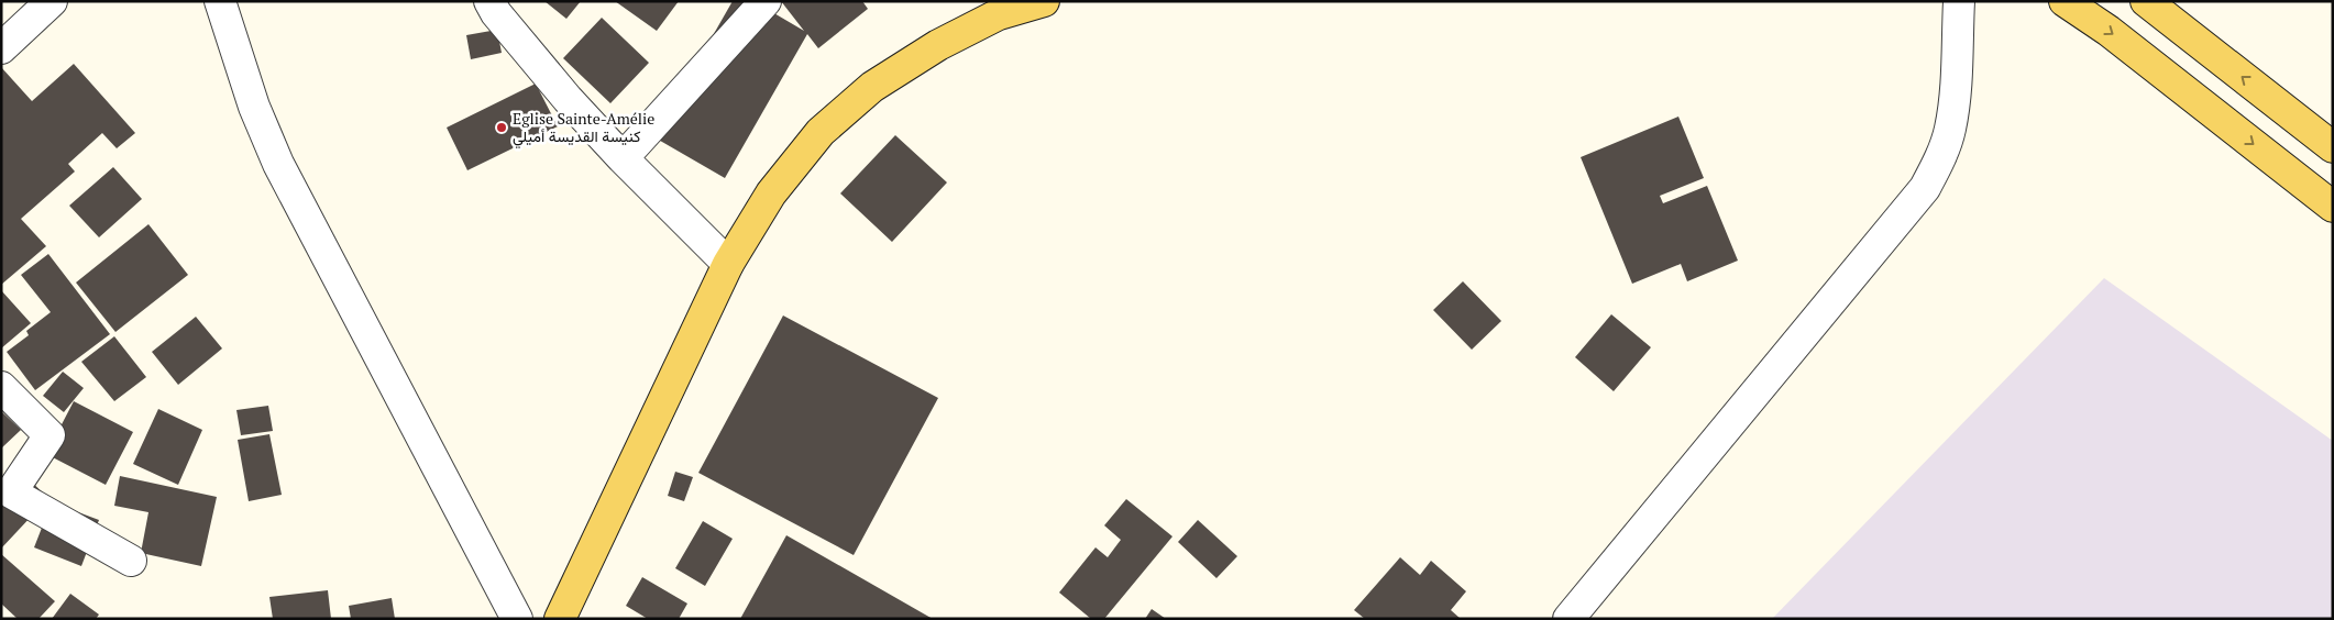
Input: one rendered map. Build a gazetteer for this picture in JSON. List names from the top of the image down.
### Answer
{
  "places": ["Eglise Sainte-Amélie كنيسة القديسة أميلي"]
}
